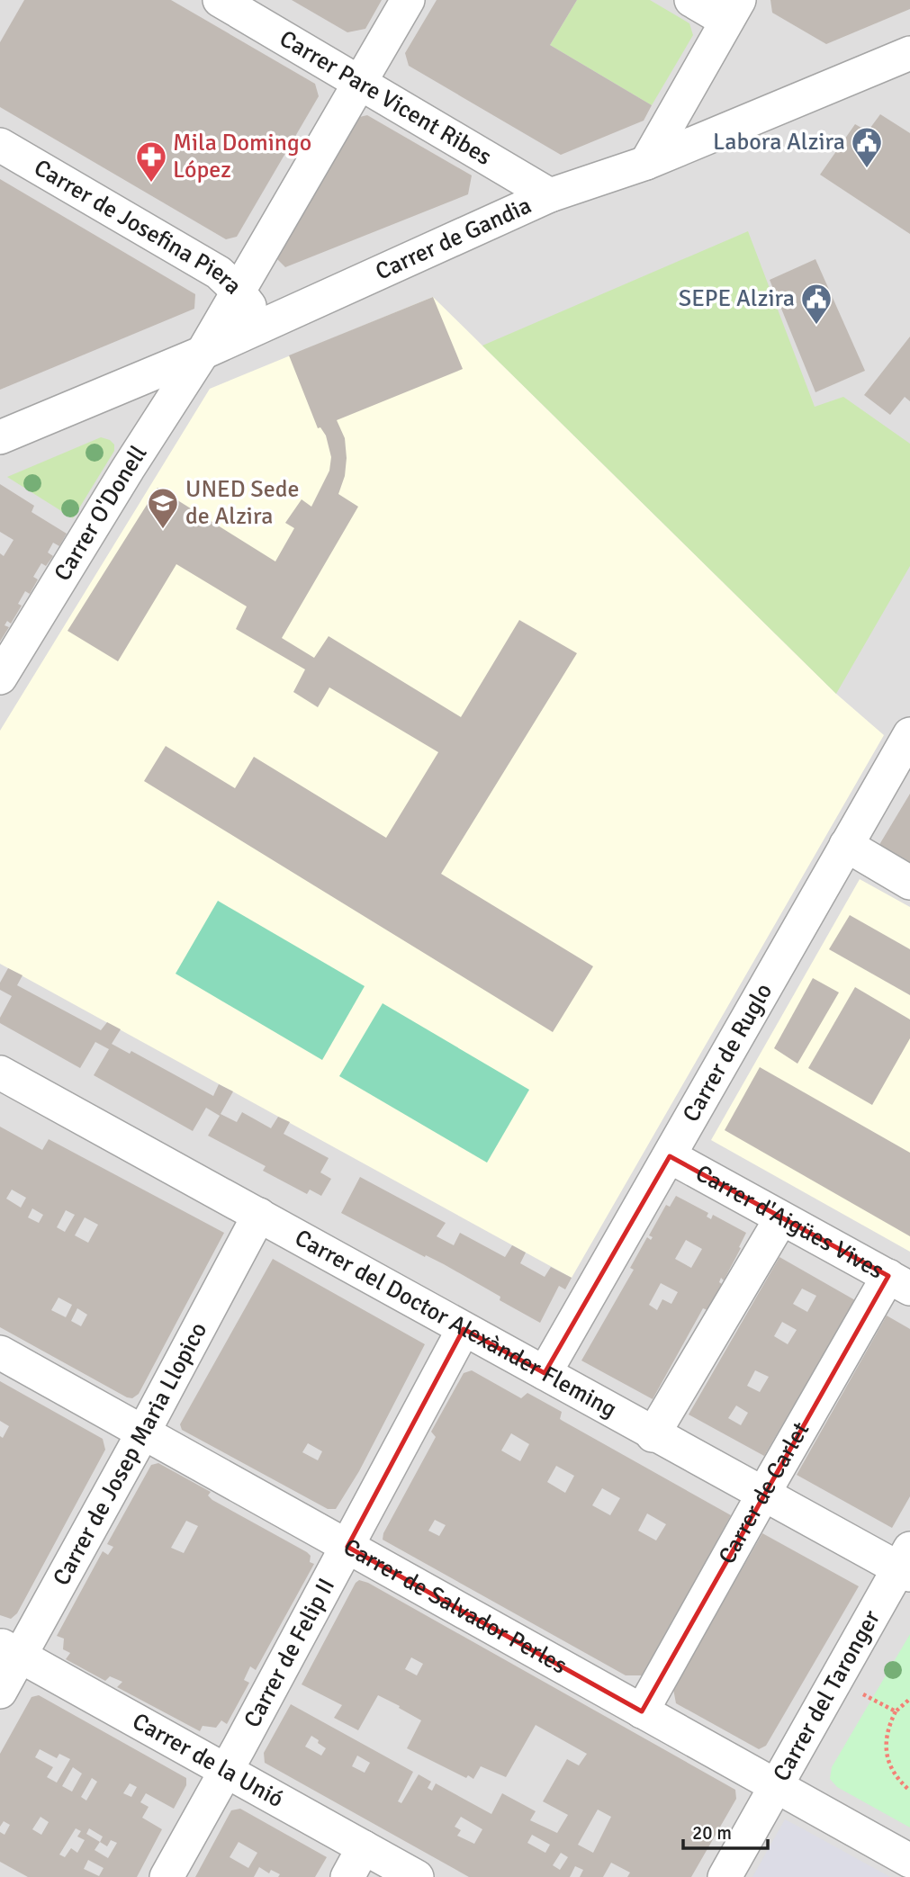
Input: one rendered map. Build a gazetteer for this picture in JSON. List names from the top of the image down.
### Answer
{
  "streets": {
    "street": [
      "Carrer Pare Vicent Ribes",
      "Carrer de Josefina Piera",
      "Carrer de Gandia",
      "Carrer O'Donell",
      "Carrer de Ruglo",
      "Carrer d'Aigües Vives",
      "Carrer del Doctor Alexànder Fleming",
      "Carrer de Josep Maria Llopico",
      "Carrer de Carlet",
      "Carrer de Salvador Perles",
      "Carrer de Felip II",
      "Carrer del Taronger",
      "Carrer de la Unió"
    ]
  },
  "crossings": [
    ["Carrer Pare Vicent Ribes", "Carrer de Gandia"],
    ["Carrer Pare Vicent Ribes", "Carrer O'Donell"],
    ["Carrer de Josefina Piera", "Carrer de Gandia"],
    ["Carrer de Josefina Piera", "Carrer O'Donell"],
    ["Carrer de Gandia", "Carrer O'Donell"],
    ["Carrer de Ruglo", "Carrer d'Aigües Vives"],
    ["Carrer de Ruglo", "Carrer del Doctor Alexànder Fleming"],
    ["Carrer d'Aigües Vives", "Carrer de Carlet"],
    ["Carrer del Doctor Alexànder Fleming", "Carrer de Josep Maria Llopico"],
    ["Carrer del Doctor Alexànder Fleming", "Carrer de Carlet"],
    ["Carrer del Doctor Alexànder Fleming", "Carrer de Felip II"],
    ["Carrer del Doctor Alexànder Fleming", "Carrer del Taronger"],
    ["Carrer de Josep Maria Llopico", "Carrer de Salvador Perles"],
    ["Carrer de Josep Maria Llopico", "Carrer de la Unió"],
    ["Carrer de Carlet", "Carrer de Salvador Perles"],
    ["Carrer de Salvador Perles", "Carrer de Felip II"],
    ["Carrer de Salvador Perles", "Carrer del Taronger"],
    ["Carrer de Felip II", "Carrer de la Unió"]
  ],
  "places": {
    "public building": ["Labora Alzira", "SEPE Alzira"],
    "pharmacy": ["Mila Domingo López"],
    "school or university": ["UNED Sede de Alzira"]
  },
  "scale_bar": "20 m"
}
